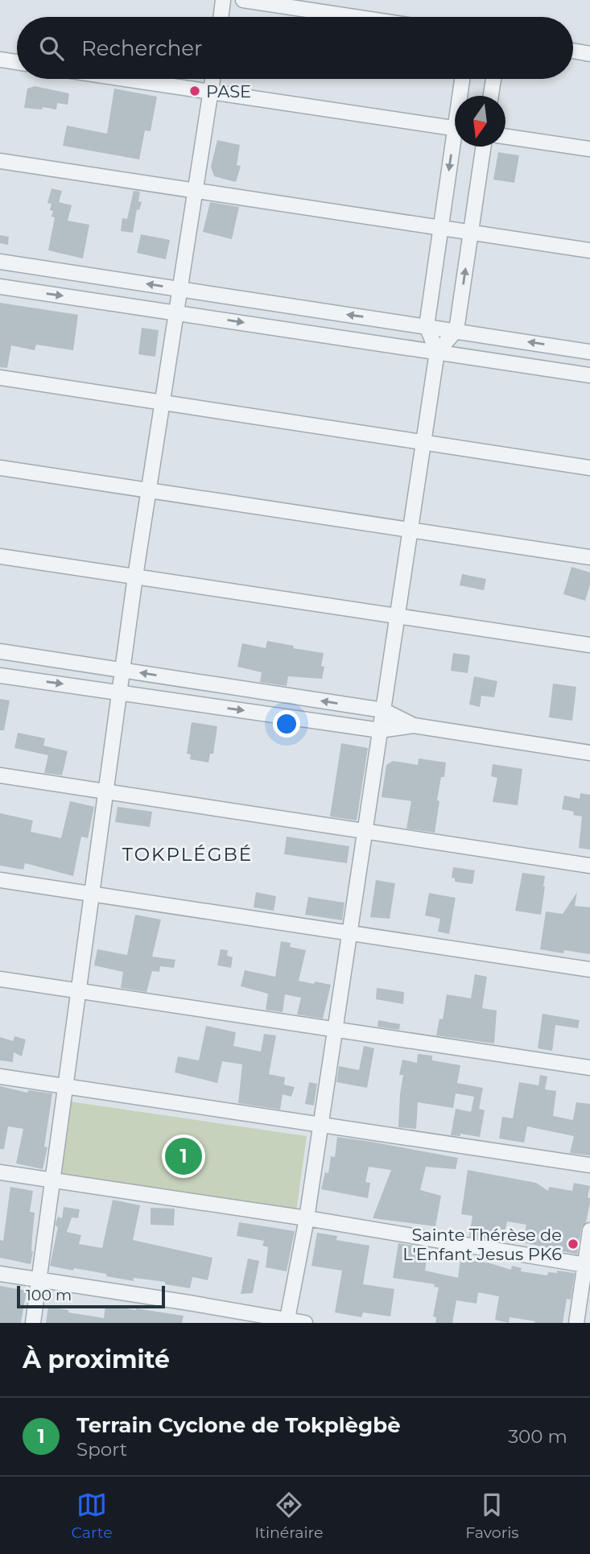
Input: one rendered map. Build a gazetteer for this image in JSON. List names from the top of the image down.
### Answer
{
  "districts": ["TOKPLÉGBÉ"],
  "places": ["PASE", "Sainte Thérèse de L'Enfant Jesus PK6"],
  "scale_bar": "100 m",
  "north": "bottom",
  "page": {
    "search": "Rechercher",
    "pins": "1",
    "scale": "100 m",
    "heading": "À proximité",
    "list": [
      {
        "mark": "1",
        "name": "Terrain Cyclone de Tokplègbè",
        "note": "Sport",
        "value": "300 m"
      }
    ],
    "nav": ["Carte", "Itinéraire", "Favoris"]
  }
}
